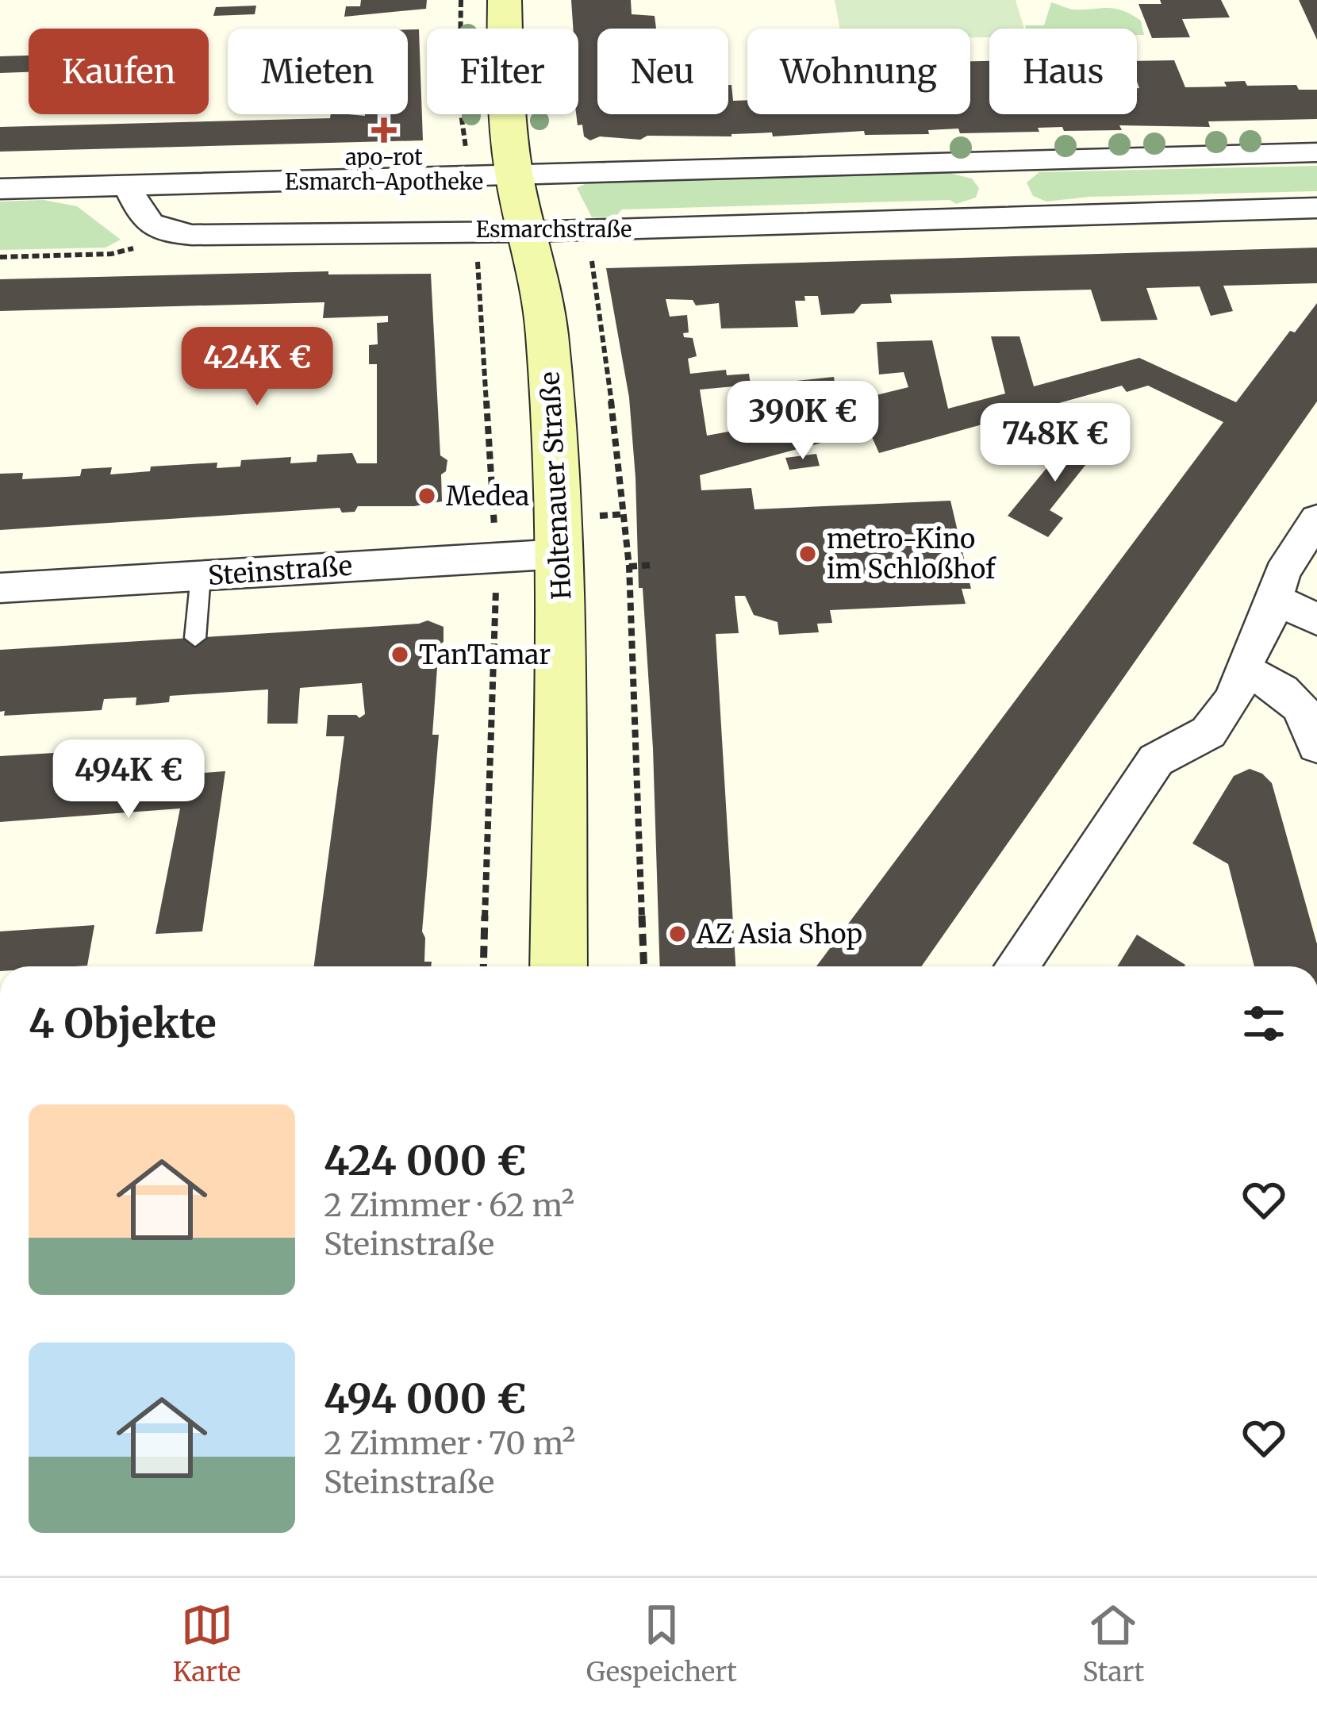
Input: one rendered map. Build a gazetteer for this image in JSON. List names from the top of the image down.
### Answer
{
  "streets": {
    "main road": ["Holtenauer Straße"],
    "street": ["Esmarchstraße", "Steinstraße"]
  },
  "crossings": [
    ["Esmarchstraße", "Holtenauer Straße"],
    ["Holtenauer Straße", "Steinstraße"]
  ],
  "places": {
    "health": ["apo-rot Esmarch-Apotheke"],
    "other": [
      "Medea",
      "metro-Kino im Schloßhof",
      "TanTamar",
      "AZ Asia Shop"
    ]
  },
  "page": {
    "chip": [
      "Kaufen",
      "Mieten",
      "Filter",
      "Neu",
      "Wohnung",
      "Haus"
    ],
    "price": [
      "424K €",
      "390K €",
      "748K €",
      "494K €"
    ],
    "heading": "4 Objekte",
    "list": [
      {
        "name": "424 000 €",
        "note": "2 Zimmer · 62 m² · Steinstraße"
      },
      {
        "name": "494 000 €",
        "note": "2 Zimmer · 70 m² · Steinstraße"
      }
    ],
    "tabs": ["Karte", "Gespeichert", "Start"]
  }
}
